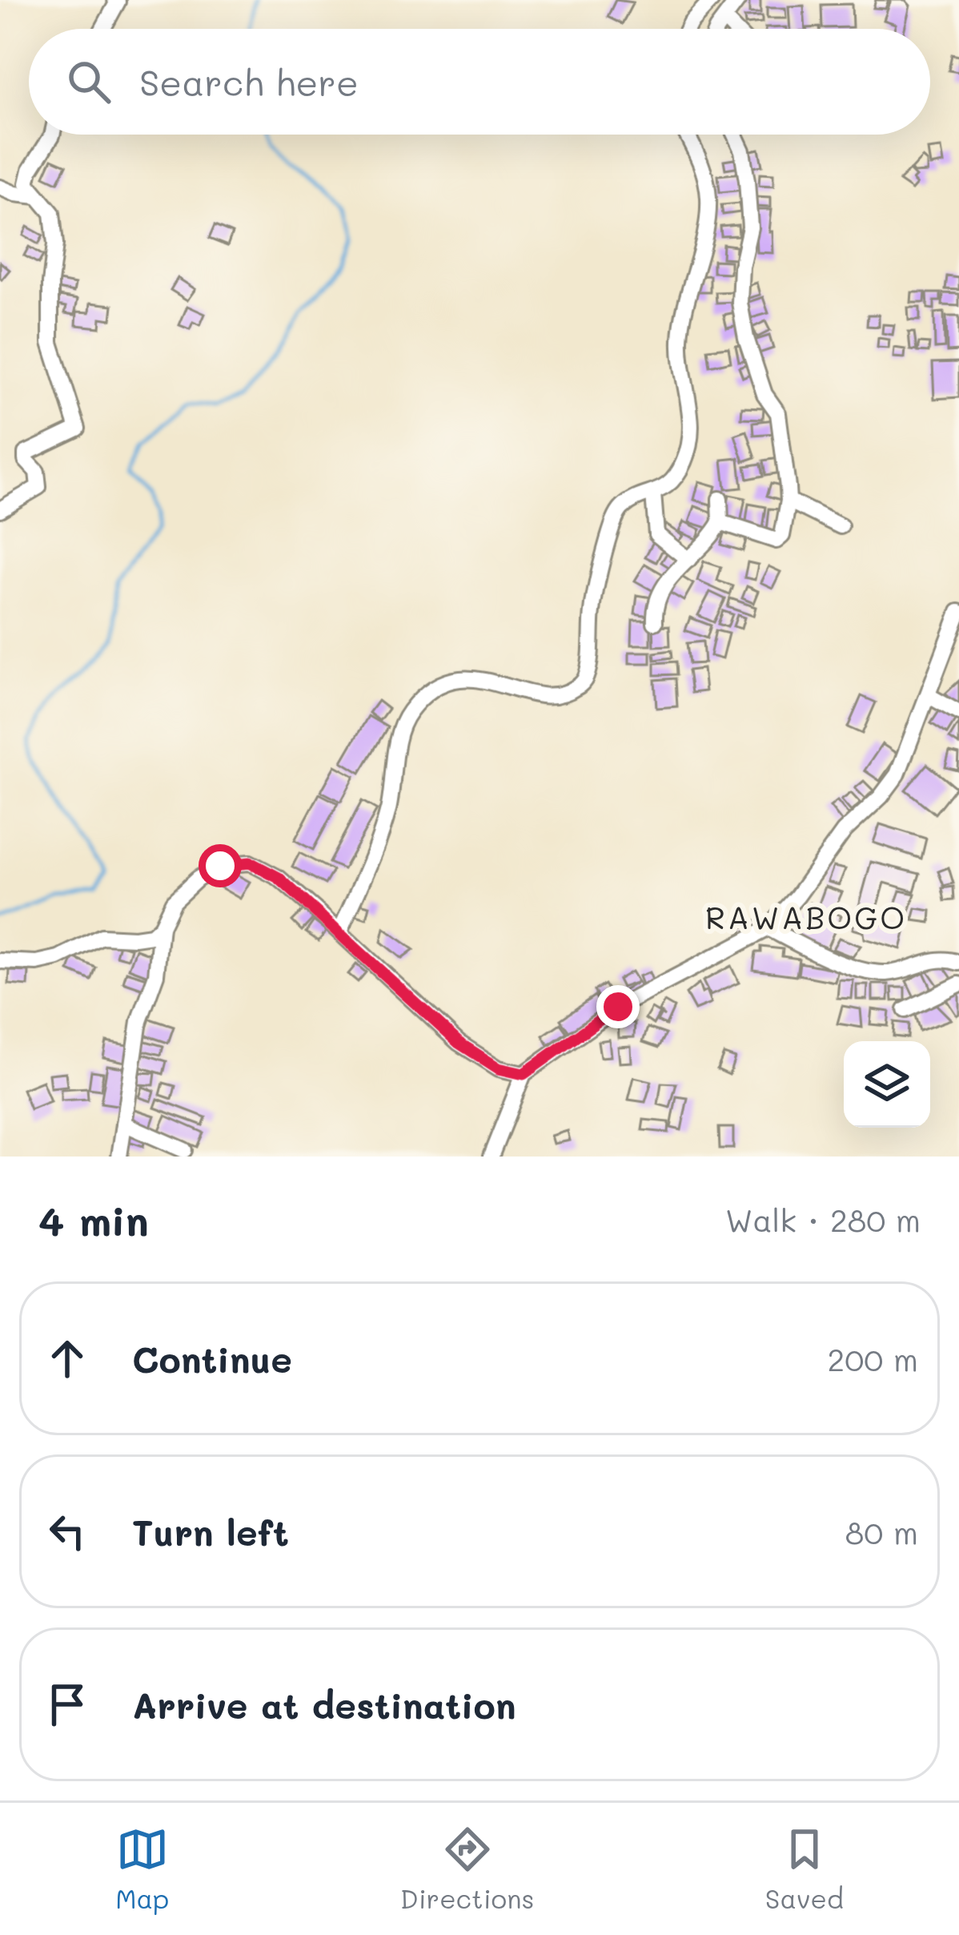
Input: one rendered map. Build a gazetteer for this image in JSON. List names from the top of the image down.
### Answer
{
  "districts": ["RAWABOGO"],
  "page": {
    "search": "Search here",
    "heading": ["4 min", "Walk · 280 m"],
    "list": [
      ["Continue", "200 m"],
      ["Turn left", "80 m"],
      "Arrive at destination"
    ],
    "nav": ["Map", "Directions", "Saved"]
  }
}
